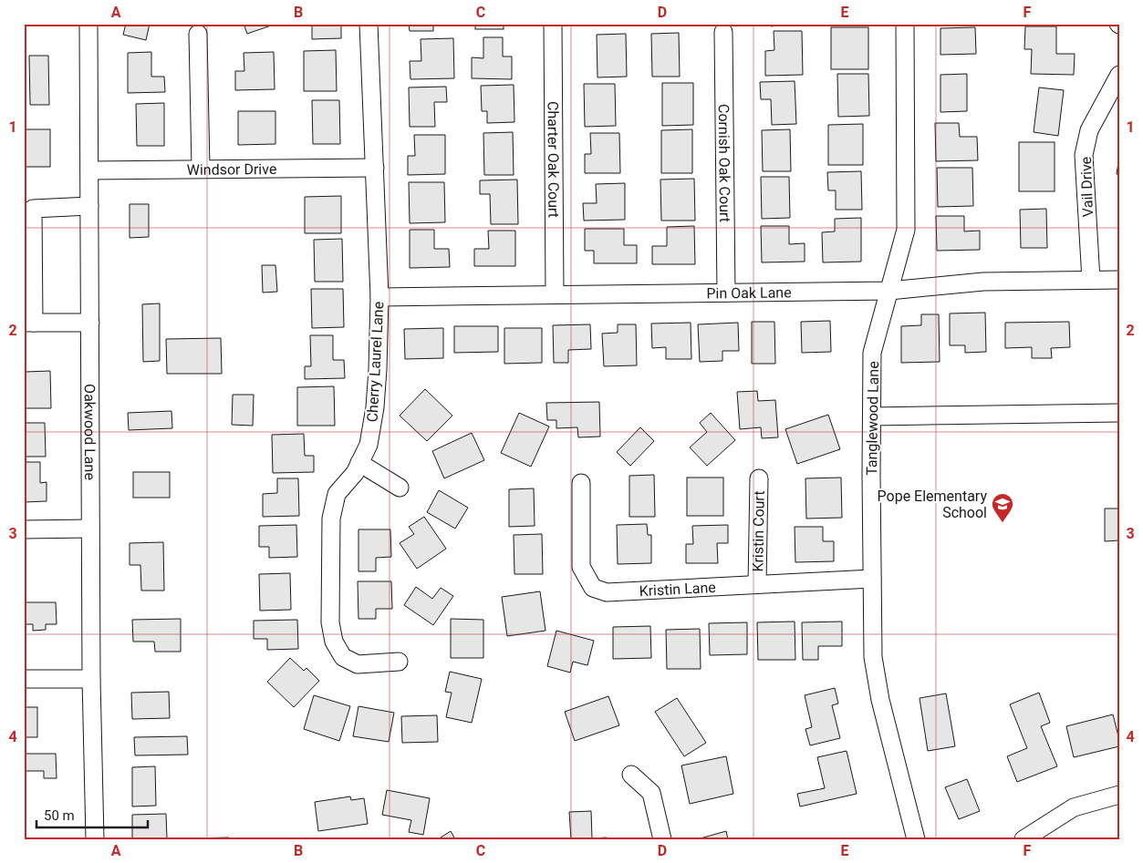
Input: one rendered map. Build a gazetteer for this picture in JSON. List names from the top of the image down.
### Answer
{
  "streets": {
    "street": [
      "Charter Oak Court",
      "Cornish Oak Court",
      "Windsor Drive",
      "Vail Drive",
      "Pin Oak Lane",
      "Cherry Laurel Lane",
      "Tanglewood Lane",
      "Oakwood Lane",
      "Kristin Court",
      "Kristin Lane"
    ]
  },
  "crossings": [
    ["Charter Oak Court", "Pin Oak Lane"],
    ["Cornish Oak Court", "Pin Oak Lane"],
    ["Windsor Drive", "Cherry Laurel Lane"],
    ["Windsor Drive", "Oakwood Lane"],
    ["Vail Drive", "Pin Oak Lane"],
    ["Pin Oak Lane", "Cherry Laurel Lane"],
    ["Pin Oak Lane", "Tanglewood Lane"],
    ["Tanglewood Lane", "Kristin Lane"],
    ["Kristin Court", "Kristin Lane"]
  ],
  "places": {
    "school or university": ["Pope Elementary School"]
  },
  "scale_bar": "50 m",
  "grid": {
    "columns": [
      "A",
      "B",
      "C",
      "D",
      "E",
      "F"
    ],
    "rows": [
      "1",
      "2",
      "3",
      "4"
    ]
  }
}
